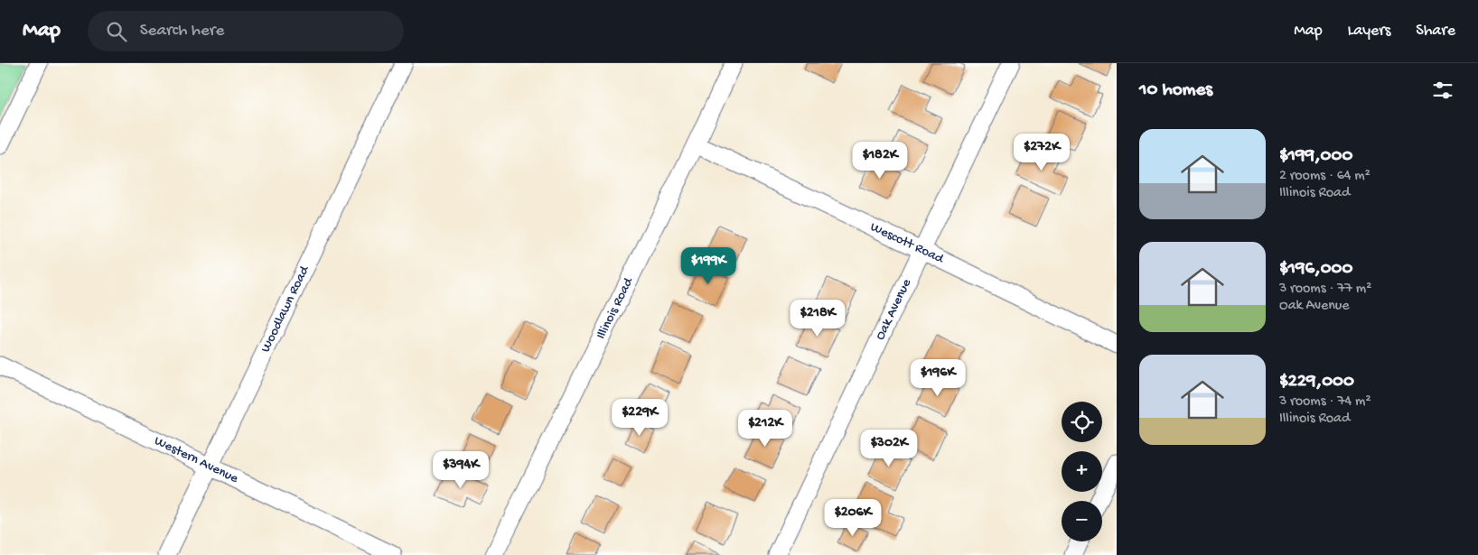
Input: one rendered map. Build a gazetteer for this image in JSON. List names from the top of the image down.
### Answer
{
  "streets": {
    "street": [
      "Wescott Road",
      "Woodlawn Road",
      "Oak Avenue",
      "Illinois Road",
      "Western Avenue"
    ]
  },
  "crossings": [
    ["Wescott Road", "Oak Avenue"],
    ["Wescott Road", "Illinois Road"],
    ["Woodlawn Road", "Western Avenue"]
  ],
  "page": {
    "header": "Map",
    "search": "Search here",
    "nav": ["Map", "Layers", "Share"],
    "heading": "10 homes",
    "list": [
      {
        "name": "$199,000",
        "note": "2 rooms · 64 m² · Illinois Road"
      },
      {
        "name": "$196,000",
        "note": "3 rooms · 77 m² · Oak Avenue"
      },
      {
        "name": "$229,000",
        "note": "3 rooms · 74 m² · Illinois Road"
      }
    ],
    "price": [
      "$272K",
      "$182K",
      "$199K",
      "$218K",
      "$196K",
      "$229K",
      "$212K",
      "$302K",
      "$394K",
      "$206K"
    ],
    "map_buttons": ["+", "−"]
  }
}
